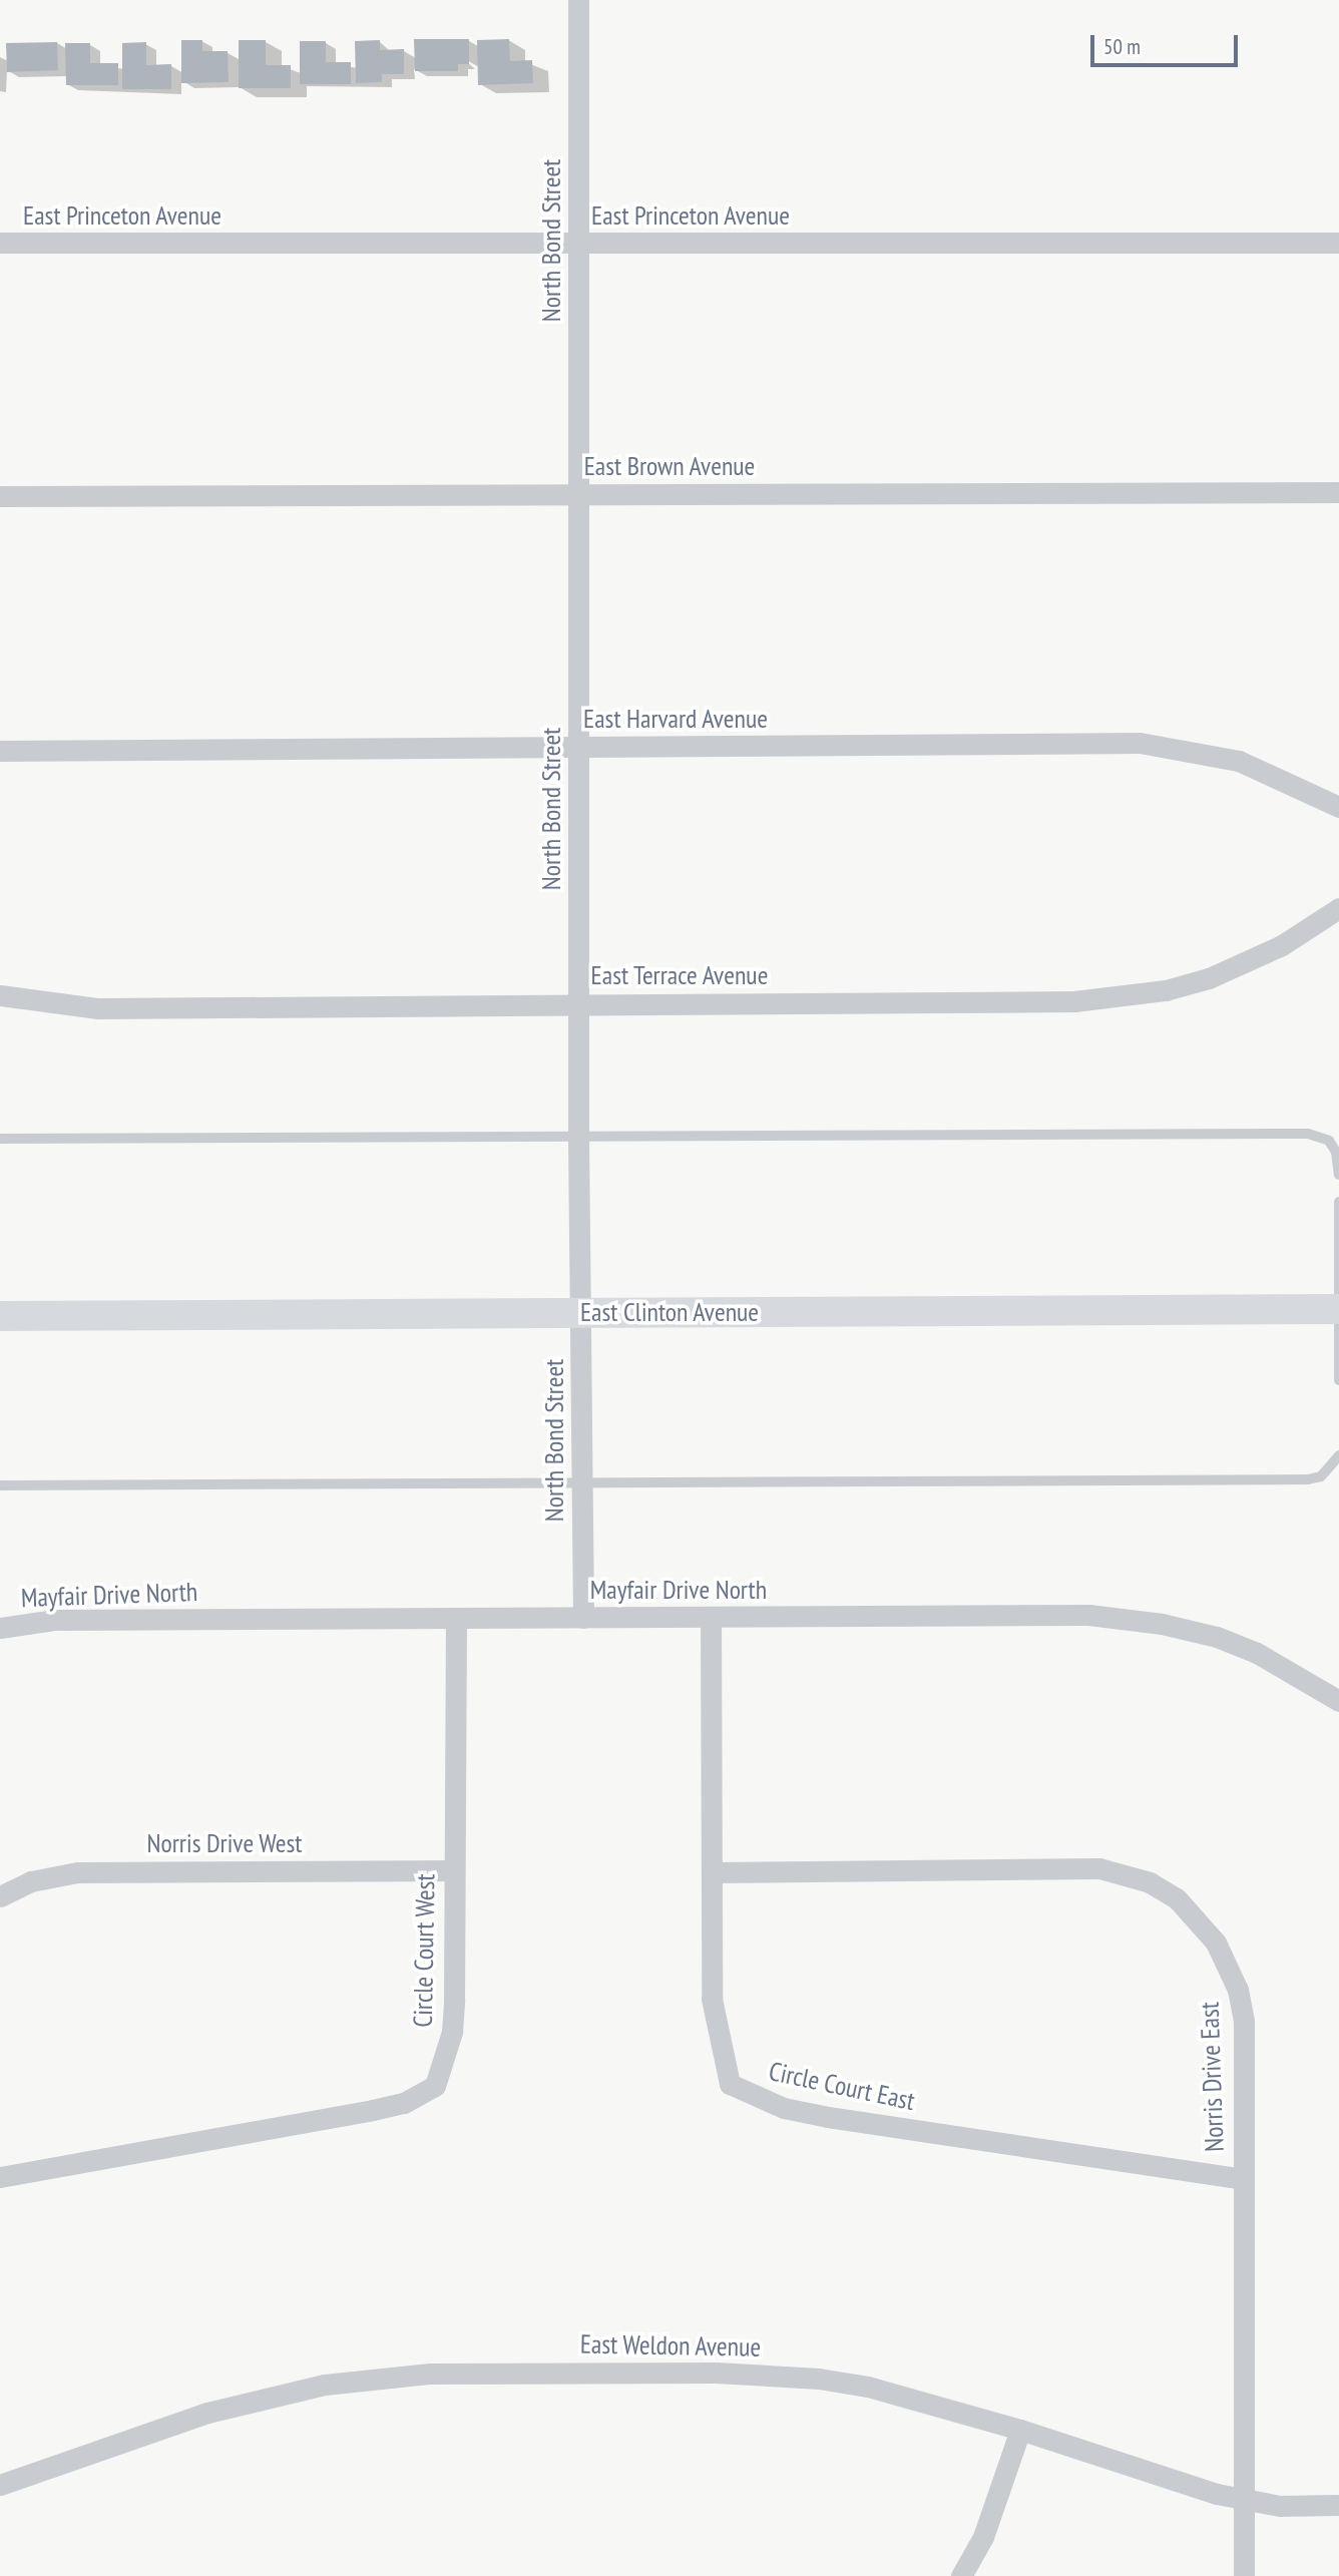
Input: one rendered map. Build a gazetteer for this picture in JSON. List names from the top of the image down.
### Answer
{
  "streets": {
    "main road": ["East Clinton Avenue"],
    "street": [
      "East Princeton Avenue",
      "North Bond Street",
      "East Brown Avenue",
      "East Harvard Avenue",
      "East Terrace Avenue",
      "Mayfair Drive North",
      "Norris Drive West",
      "Circle Court West",
      "Norris Drive East",
      "Circle Court East",
      "East Weldon Avenue"
    ]
  },
  "crossings": [
    ["East Princeton Avenue", "North Bond Street"],
    ["North Bond Street", "East Brown Avenue"],
    ["North Bond Street", "East Harvard Avenue"],
    ["North Bond Street", "East Terrace Avenue"],
    ["North Bond Street", "East Clinton Avenue"],
    ["North Bond Street", "Mayfair Drive North"],
    ["Mayfair Drive North", "Circle Court West"],
    ["Mayfair Drive North", "Circle Court East"],
    ["Norris Drive West", "Circle Court West"],
    ["Norris Drive East", "Circle Court East"],
    ["Norris Drive East", "East Weldon Avenue"]
  ],
  "scale_bar": "50 m"
}
